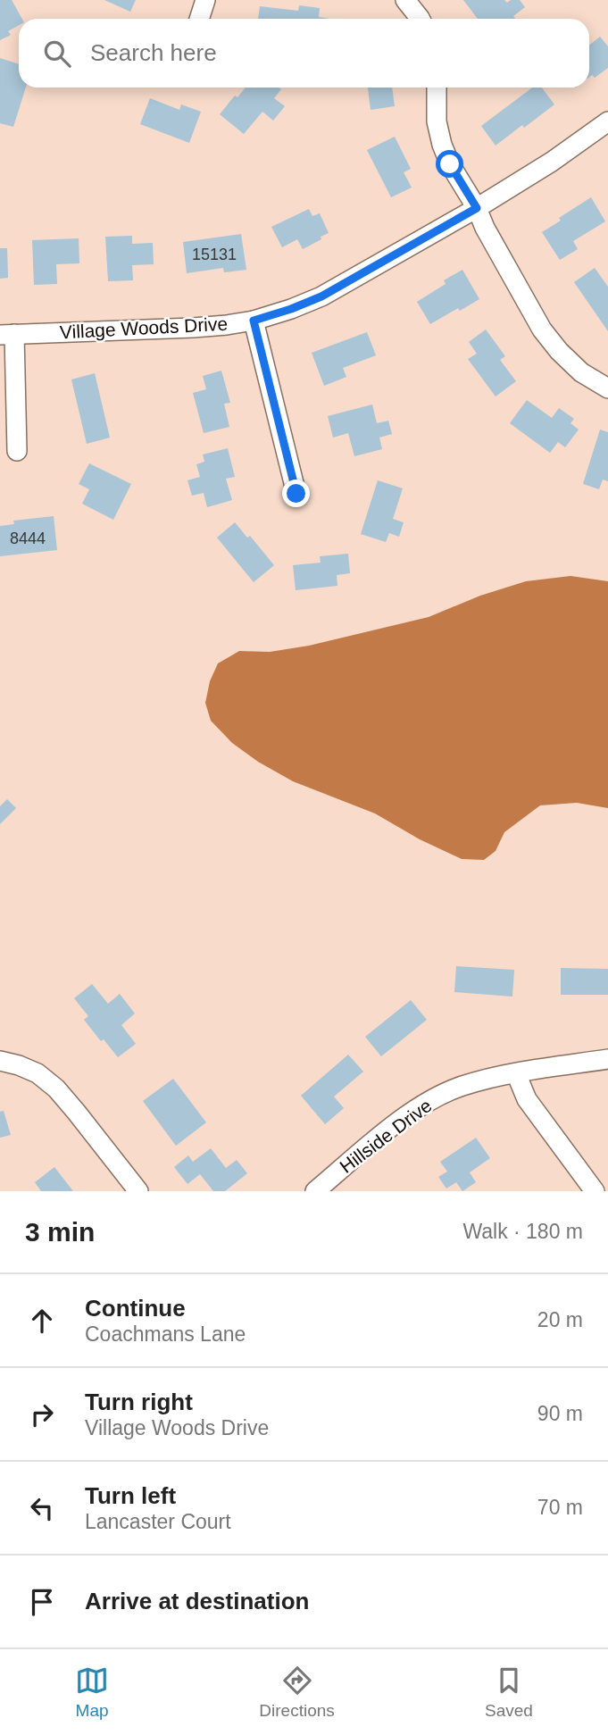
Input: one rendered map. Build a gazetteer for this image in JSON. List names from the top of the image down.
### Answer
{
  "streets": {
    "street": ["Village Woods Drive", "Hillside Drive"]
  },
  "house_numbers": ["15131", "8444"],
  "page": {
    "search": "Search here",
    "heading": ["3 min", "Walk · 180 m"],
    "list": [
      ["Continue", "Coachmans Lane", "20 m"],
      ["Turn right", "Village Woods Drive", "90 m"],
      ["Turn left", "Lancaster Court", "70 m"],
      "Arrive at destination"
    ],
    "nav": ["Map", "Directions", "Saved"]
  }
}
